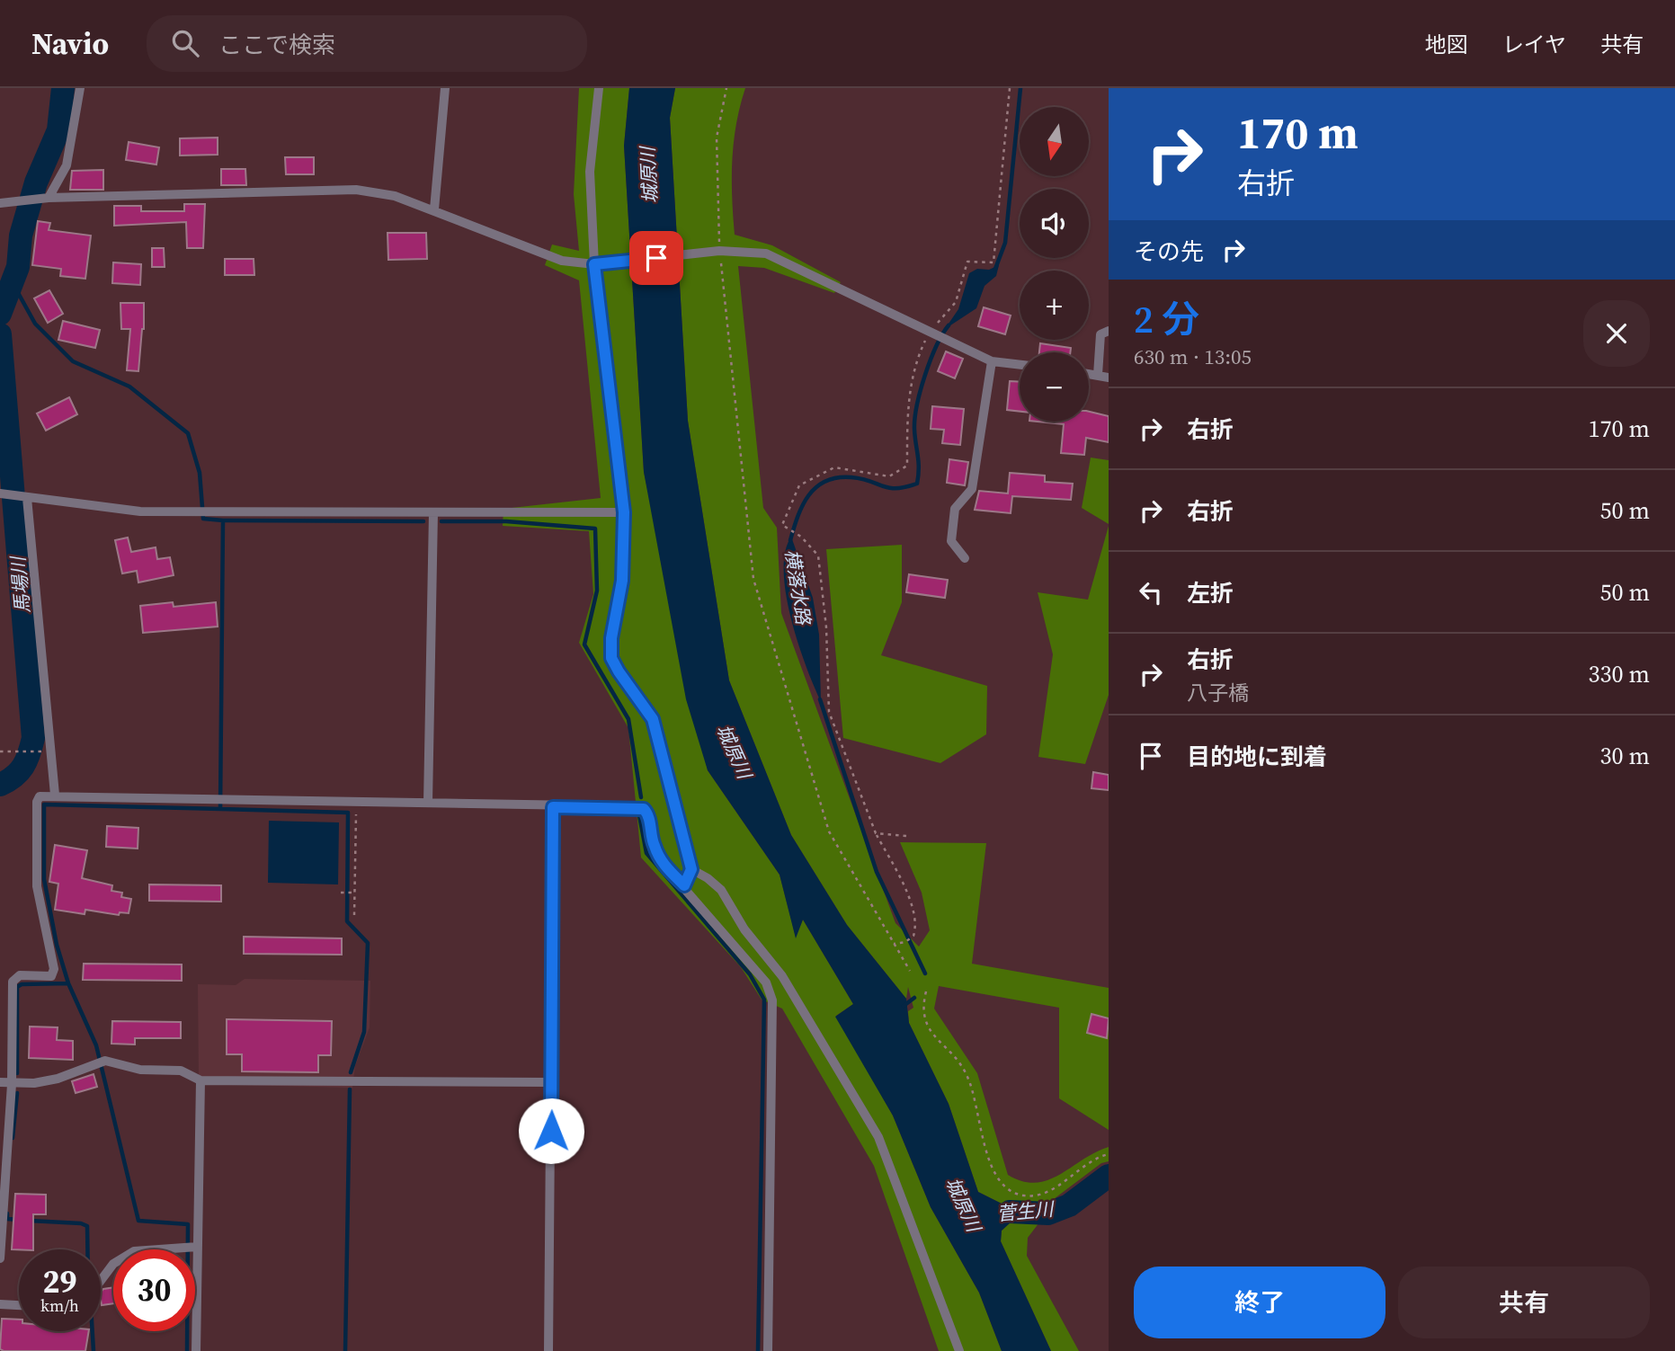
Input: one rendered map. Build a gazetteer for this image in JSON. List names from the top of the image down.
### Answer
{
  "water": [
    "城原川",
    "馬場川",
    "横落水路",
    "菅生川"
  ],
  "north": "bottom",
  "page": {
    "header": "Navio",
    "search": "ここで検索",
    "nav": ["地図", "レイヤ", "共有"],
    "turn": ["170 m", "右折"],
    "map_buttons": ["+", "−"],
    "then": "その先",
    "heading": ["2 分", "630 m · 13:05"],
    "list": [
      {
        "name": "右折",
        "value": "170 m"
      },
      {
        "name": "右折",
        "value": "50 m"
      },
      {
        "name": "左折",
        "value": "50 m"
      },
      {
        "name": "右折",
        "note": "八子橋",
        "value": "330 m"
      },
      {
        "name": "目的地に到着",
        "value": "30 m"
      }
    ],
    "speed": "29 km/h",
    "limit": "30",
    "buttons": ["終了", "共有"]
  }
}
